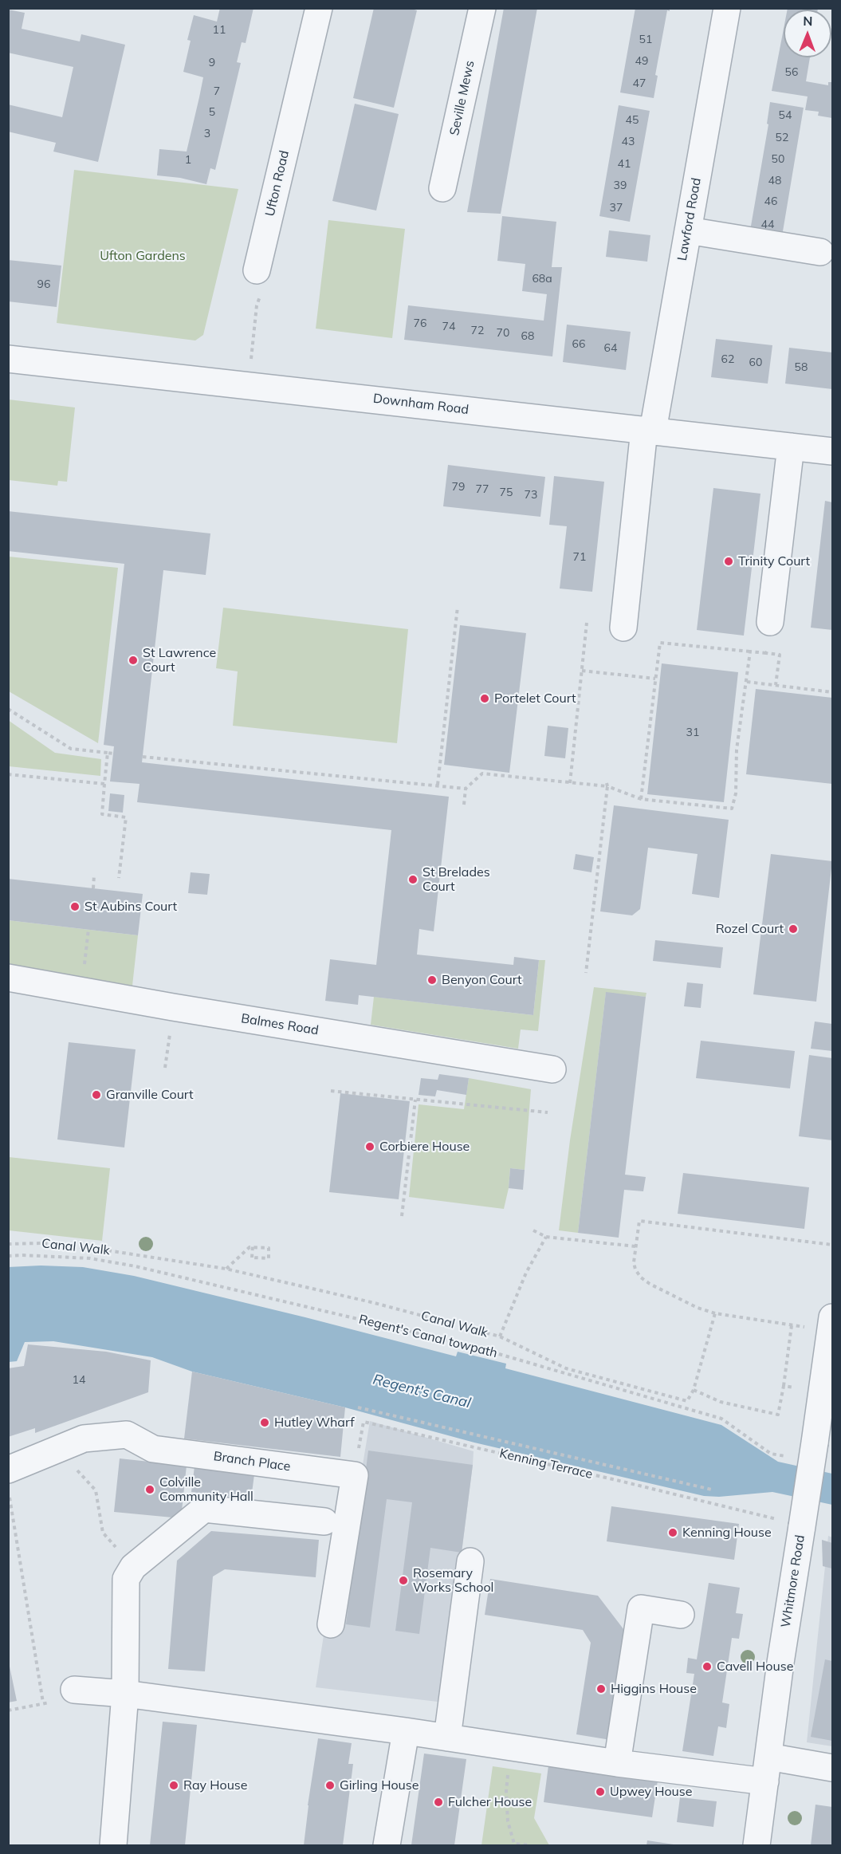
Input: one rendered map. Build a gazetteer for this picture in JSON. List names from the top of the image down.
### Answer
{
  "streets": {
    "street": [
      "Seville Mews",
      "Ufton Road",
      "Lawford Road",
      "Downham Road",
      "Balmes Road",
      "Branch Place",
      "Whitmore Road"
    ],
    "path": ["Canal Walk", "Regent's Canal towpath", "Kenning Terrace"]
  },
  "crossings": [
    ["Lawford Road", "Downham Road"],
    ["Branch Place", "Kenning Terrace"],
    ["Kenning Terrace", "Whitmore Road"]
  ],
  "water": ["Regent's Canal"],
  "parks": ["Ufton Gardens"],
  "places": [
    "Trinity Court",
    "St Lawrence Court",
    "Portelet Court",
    "St Brelades Court",
    "St Aubins Court",
    "Rozel Court",
    "Benyon Court",
    "Granville Court",
    "Corbiere House",
    "Hutley Wharf",
    "Colville Community Hall",
    "Kenning House",
    "Rosemary Works School",
    "Cavell House",
    "Higgins House",
    "Ray House",
    "Girling House",
    "Upwey House",
    "Fulcher House"
  ],
  "house_numbers": [
    "11",
    "51",
    "49",
    "9",
    "56",
    "47",
    "7",
    "5",
    "54",
    "45",
    "3",
    "52",
    "43",
    "50",
    "1",
    "41",
    "48",
    "39",
    "46",
    "37",
    "44",
    "68a",
    "96",
    "76",
    "74",
    "72",
    "70",
    "68",
    "66",
    "64",
    "62",
    "60",
    "58",
    "79",
    "77",
    "75",
    "73",
    "71",
    "31",
    "14"
  ],
  "north": "top"
}
